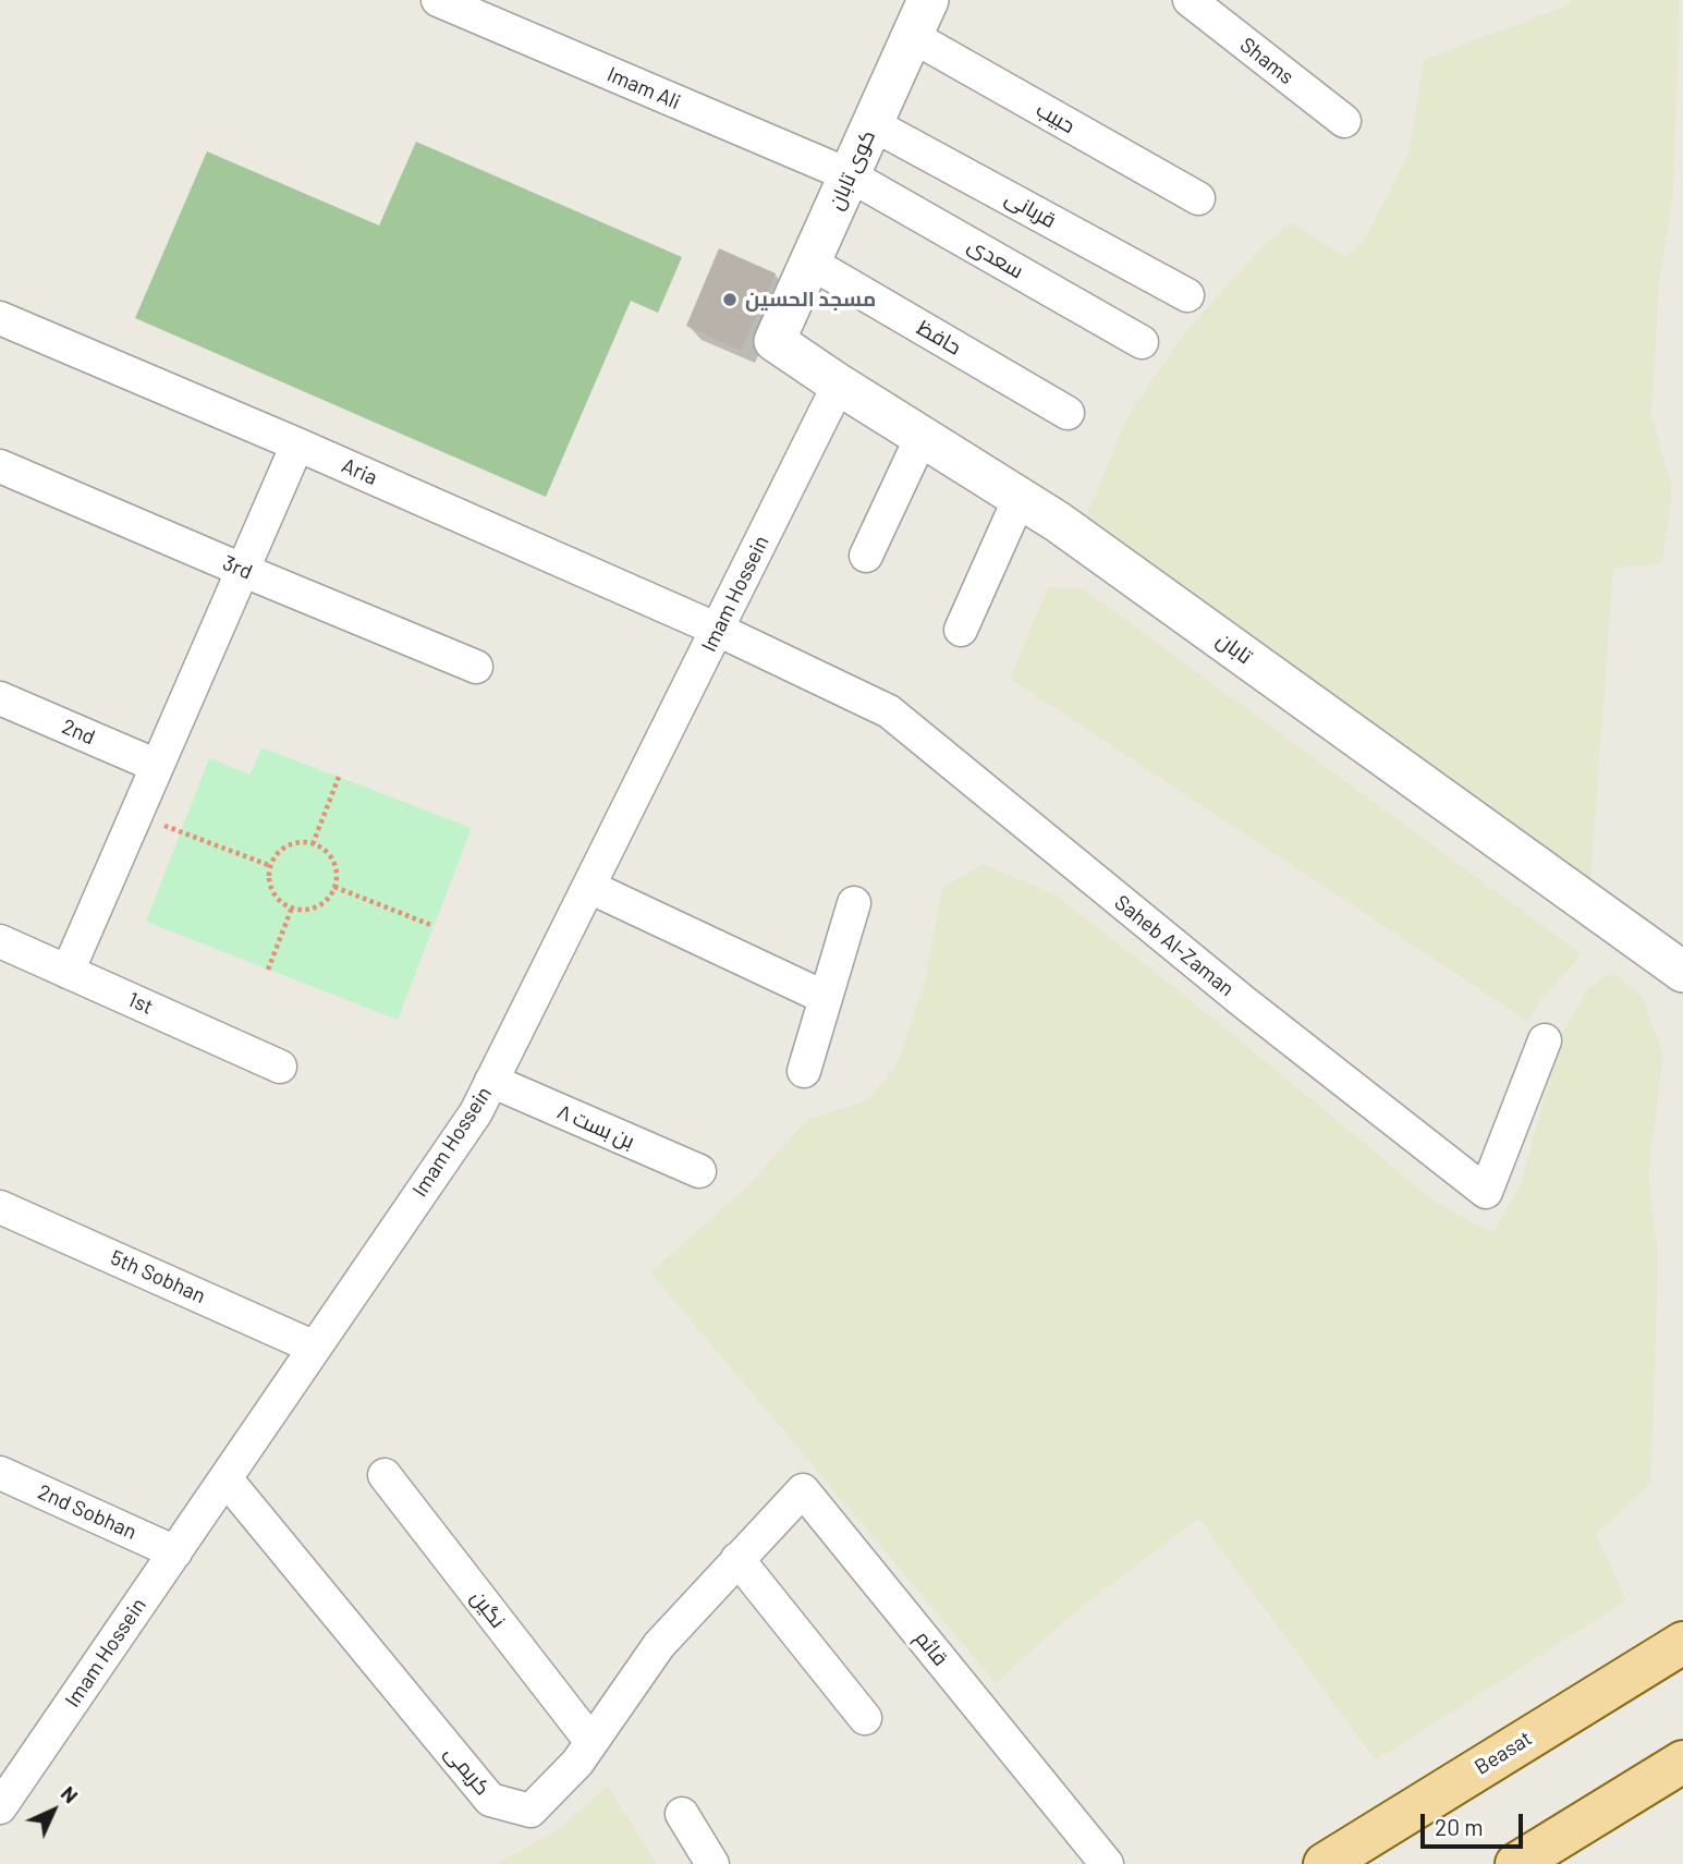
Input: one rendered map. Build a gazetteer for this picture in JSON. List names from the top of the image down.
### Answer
{
  "streets": {
    "main road": ["Beasat"],
    "street": [
      "Shams",
      "Imam Ali",
      "حبیب",
      "کوی تابان",
      "قربانی",
      "سعدی",
      "حافظ",
      "Aria",
      "3rd",
      "Imam Hossein",
      "تابان",
      "2nd",
      "Saheb Al-Zaman",
      "1st",
      "بن بست ۸",
      "5th Sobhan",
      "2nd Sobhan",
      "نگین",
      "قائم",
      "کریمی"
    ]
  },
  "crossings": [
    ["Imam Ali", "کوی تابان"],
    ["Imam Ali", "سعدی"],
    ["حبیب", "کوی تابان"],
    ["کوی تابان", "قربانی"],
    ["کوی تابان", "سعدی"],
    ["کوی تابان", "حافظ"],
    ["کوی تابان", "تابان"],
    ["Aria", "Imam Hossein"],
    ["Aria", "Saheb Al-Zaman"],
    ["Imam Hossein", "تابان"],
    ["Imam Hossein", "Saheb Al-Zaman"],
    ["Imam Hossein", "بن بست ۸"],
    ["Imam Hossein", "5th Sobhan"],
    ["Imam Hossein", "2nd Sobhan"],
    ["Imam Hossein", "کریمی"],
    ["نگین", "کریمی"],
    ["قائم", "کریمی"]
  ],
  "places": ["مسجد الحسین"],
  "scale_bar": "20 m",
  "north": "top right"
}
